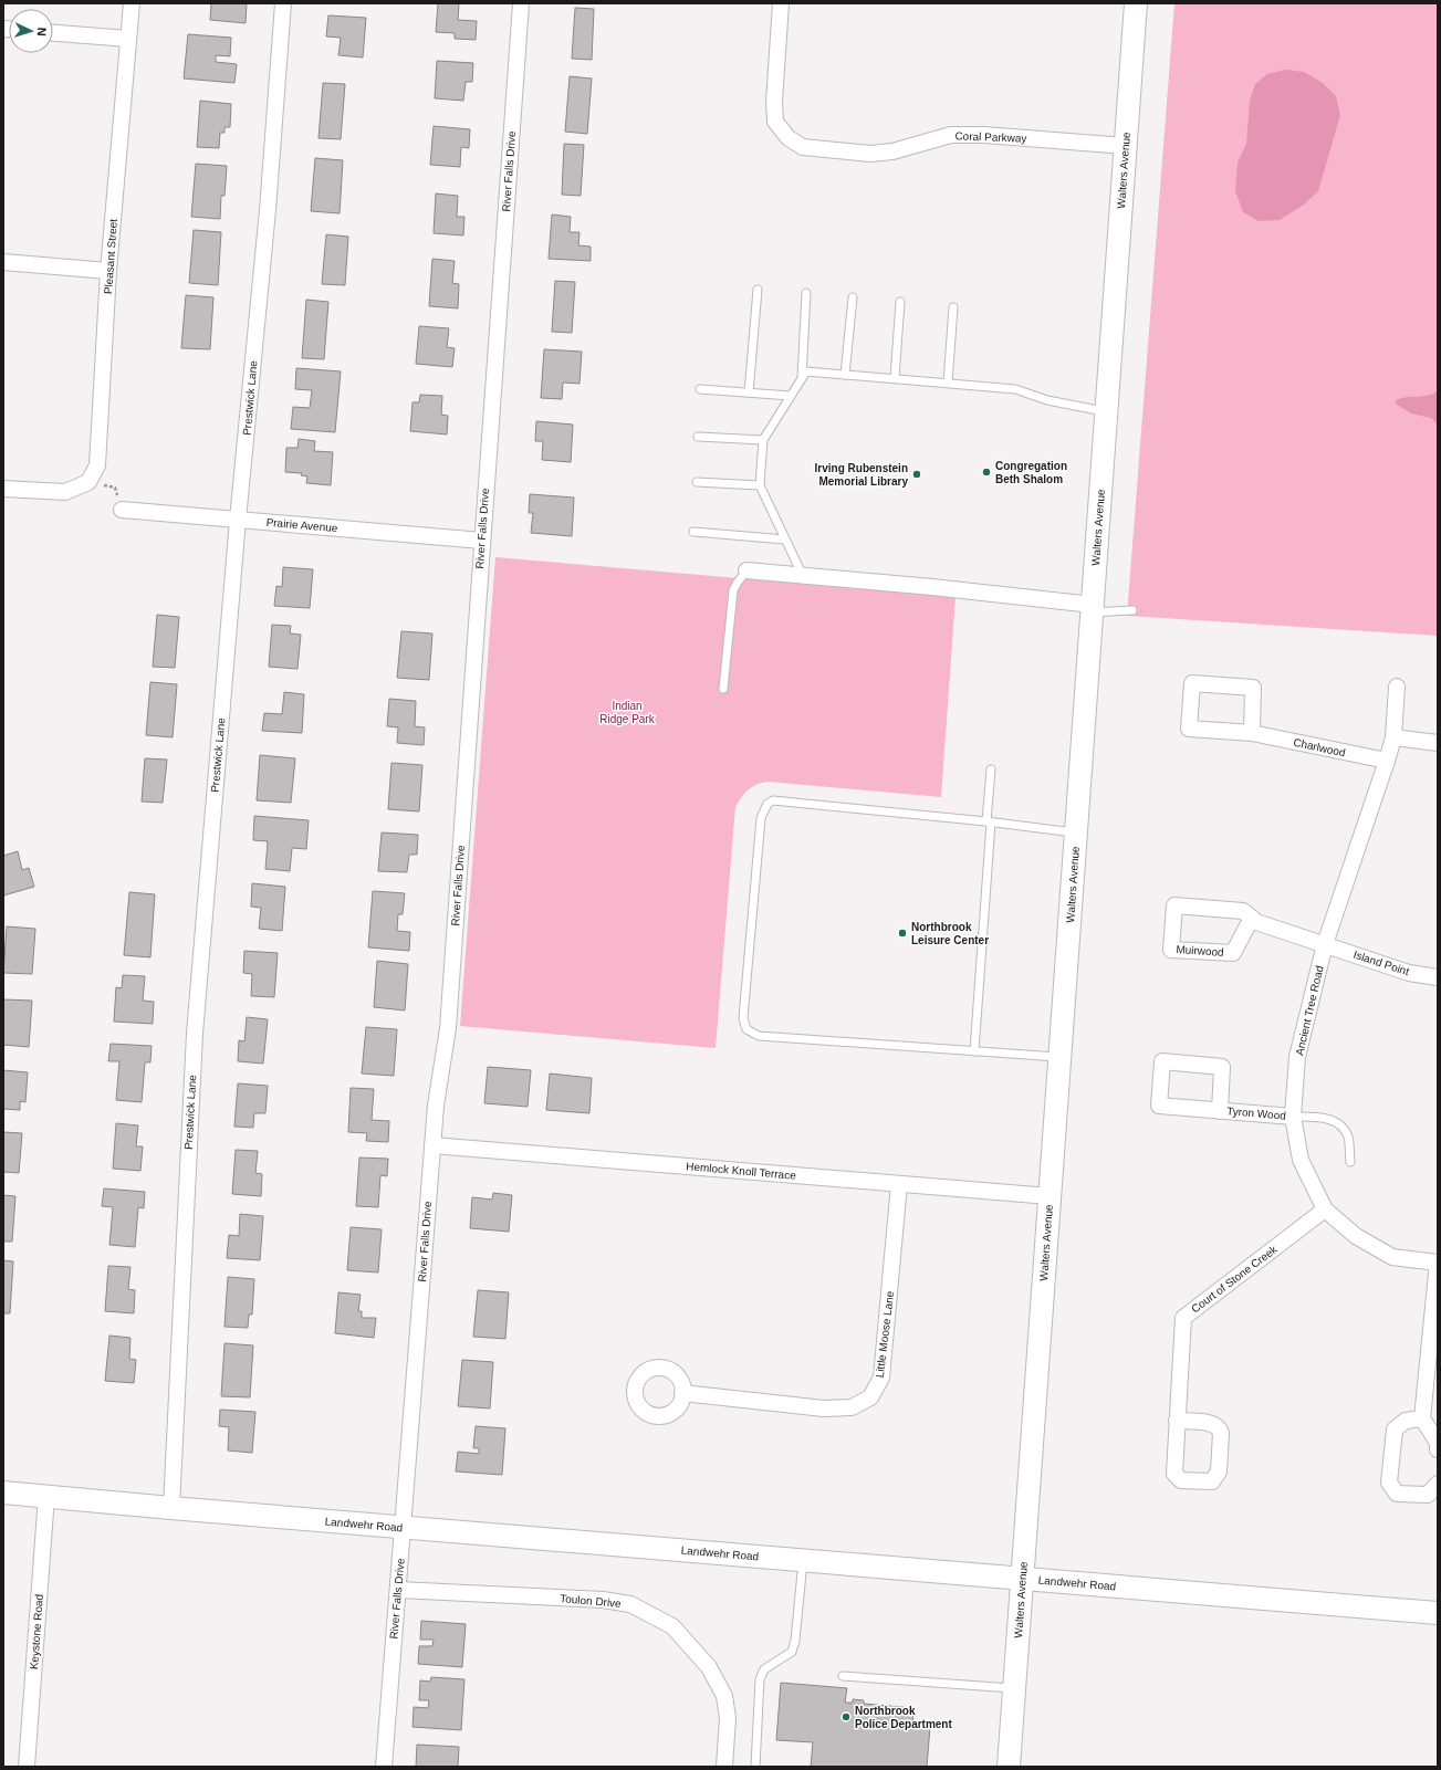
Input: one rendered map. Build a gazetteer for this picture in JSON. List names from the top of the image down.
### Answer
{
  "streets": {
    "main road": ["Walters Avenue", "Landwehr Road"],
    "street": [
      "Coral Parkway",
      "River Falls Drive",
      "Pleasant Street",
      "Prestwick Lane",
      "Prairie Avenue",
      "Charlwood",
      "Muirwood",
      "Island Point",
      "Ancient Tree Road",
      "Tyron Wood",
      "Hemlock Knoll Terrace",
      "Court of Stone Creek",
      "Little Moose Lane",
      "Toulon Drive",
      "Keystone Road"
    ]
  },
  "crossings": [
    ["Coral Parkway", "Walters Avenue"],
    ["Walters Avenue", "Hemlock Knoll Terrace"],
    ["Walters Avenue", "Landwehr Road"],
    ["River Falls Drive", "Prairie Avenue"],
    ["River Falls Drive", "Hemlock Knoll Terrace"],
    ["River Falls Drive", "Landwehr Road"],
    ["River Falls Drive", "Toulon Drive"],
    ["Prestwick Lane", "Prairie Avenue"],
    ["Prestwick Lane", "Landwehr Road"],
    ["Charlwood", "Ancient Tree Road"],
    ["Muirwood", "Island Point"],
    ["Muirwood", "Ancient Tree Road"],
    ["Island Point", "Ancient Tree Road"],
    ["Ancient Tree Road", "Tyron Wood"],
    ["Ancient Tree Road", "Court of Stone Creek"],
    ["Hemlock Knoll Terrace", "Little Moose Lane"],
    ["Landwehr Road", "Keystone Road"]
  ],
  "parks": ["Indian Ridge Park"],
  "places": [
    "Congregation Beth Shalom",
    "Irving Rubenstein Memorial Library",
    "Northbrook Leisure Center",
    "Northbrook Police Department"
  ],
  "north": "right"
}
